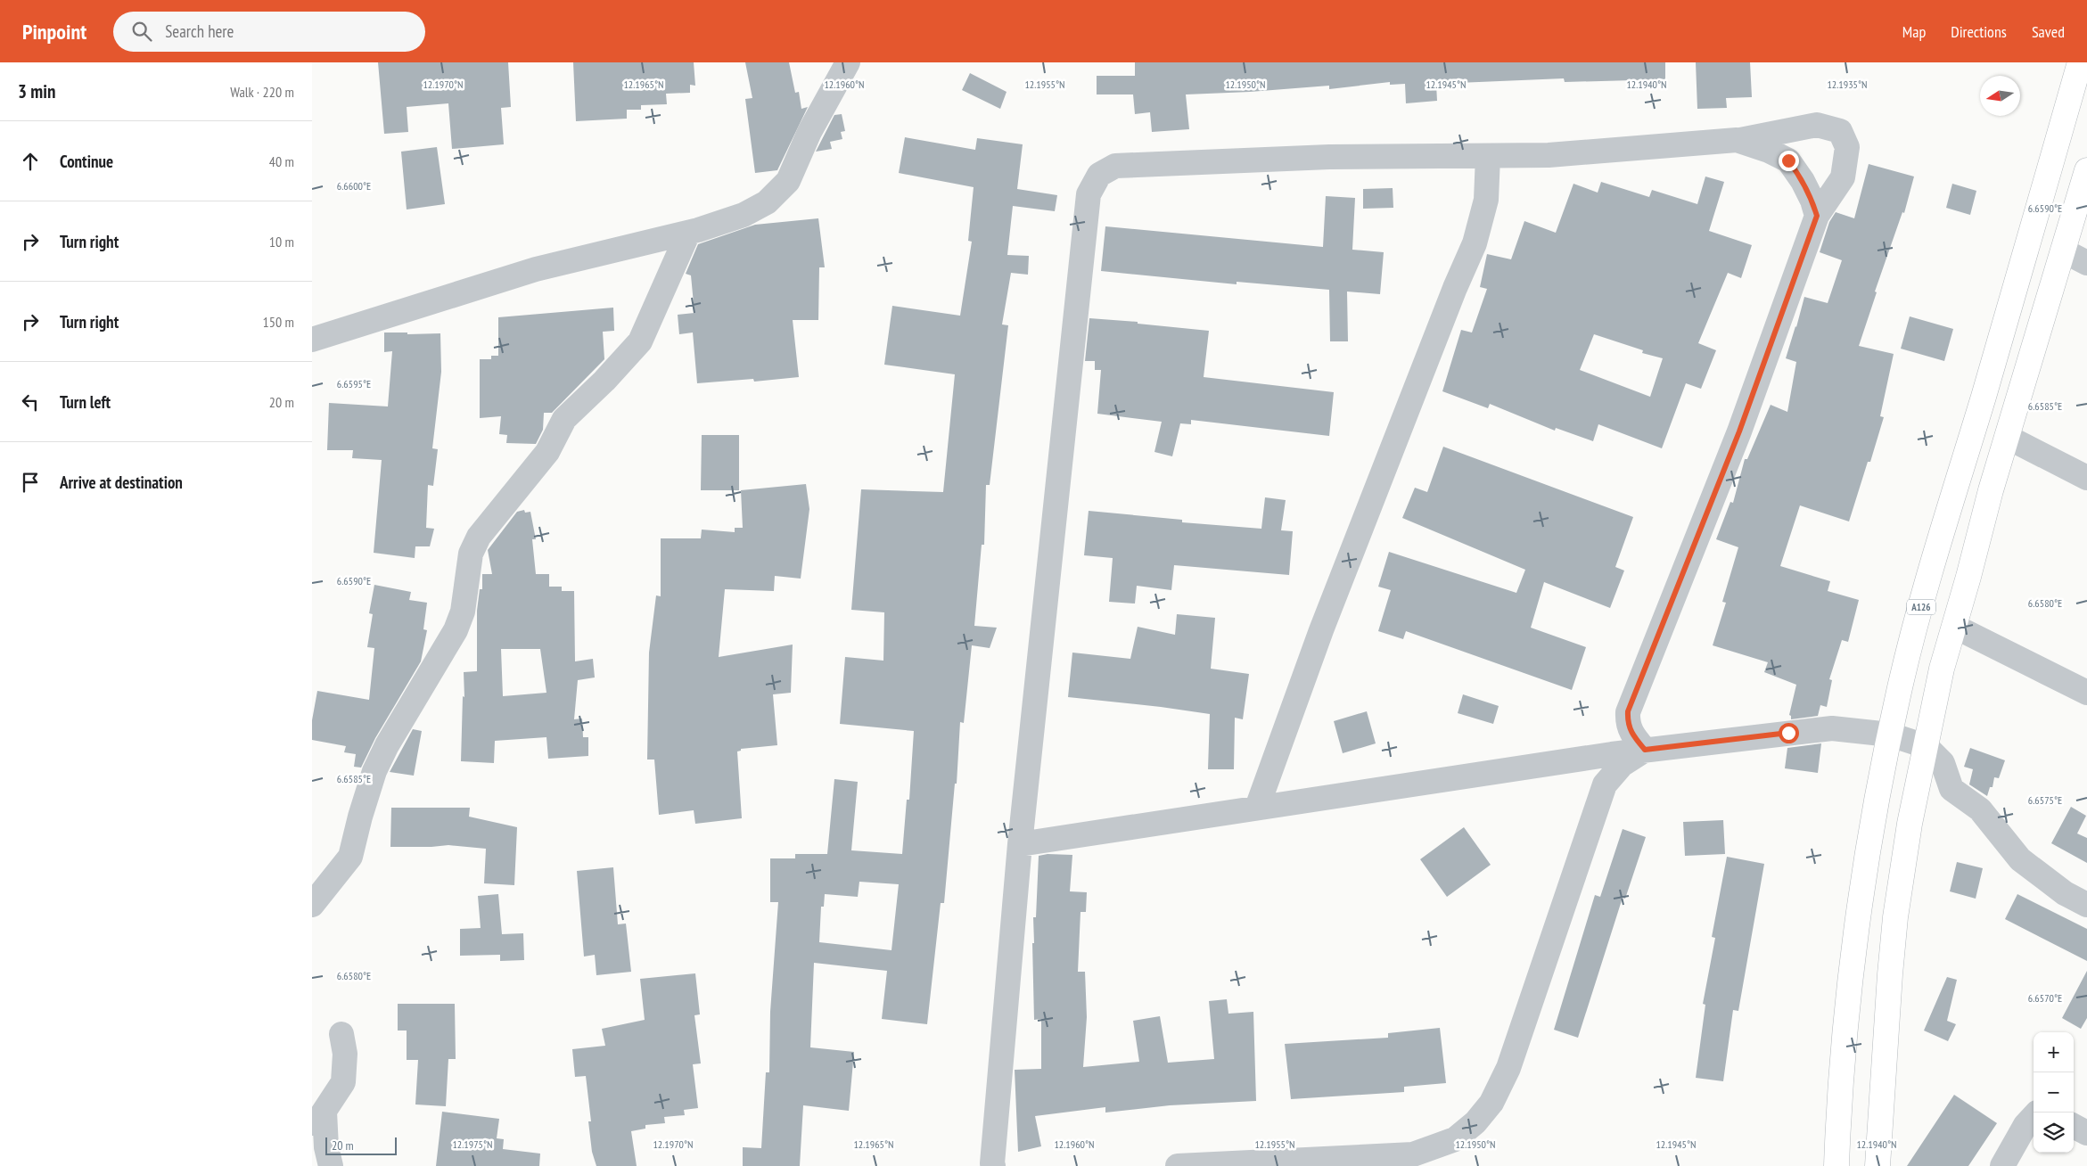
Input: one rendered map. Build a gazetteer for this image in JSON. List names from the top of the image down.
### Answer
{
  "streets": {
    "highway": ["A126"]
  },
  "scale_bar": "20 m",
  "north": "left",
  "page": {
    "header": "Pinpoint",
    "search": "Search here",
    "nav": ["Map", "Directions", "Saved"],
    "heading": ["3 min", "Walk · 220 m"],
    "list": [
      ["Continue", "40 m"],
      ["Turn right", "10 m"],
      ["Turn right", "150 m"],
      ["Turn left", "20 m"],
      "Arrive at destination"
    ],
    "map_buttons": ["+", "−"],
    "scale": "20 m"
  },
  "coordinates": [
    "12.1970°N",
    "12.1965°N",
    "12.1960°N",
    "12.1955°N",
    "12.1950°N",
    "12.1945°N",
    "12.1940°N",
    "12.1935°N",
    "6.6600°E",
    "6.6590°E",
    "6.6595°E",
    "6.6585°E",
    "6.6580°E",
    "6.6575°E",
    "6.6570°E",
    "12.1975°N"
  ]
}
